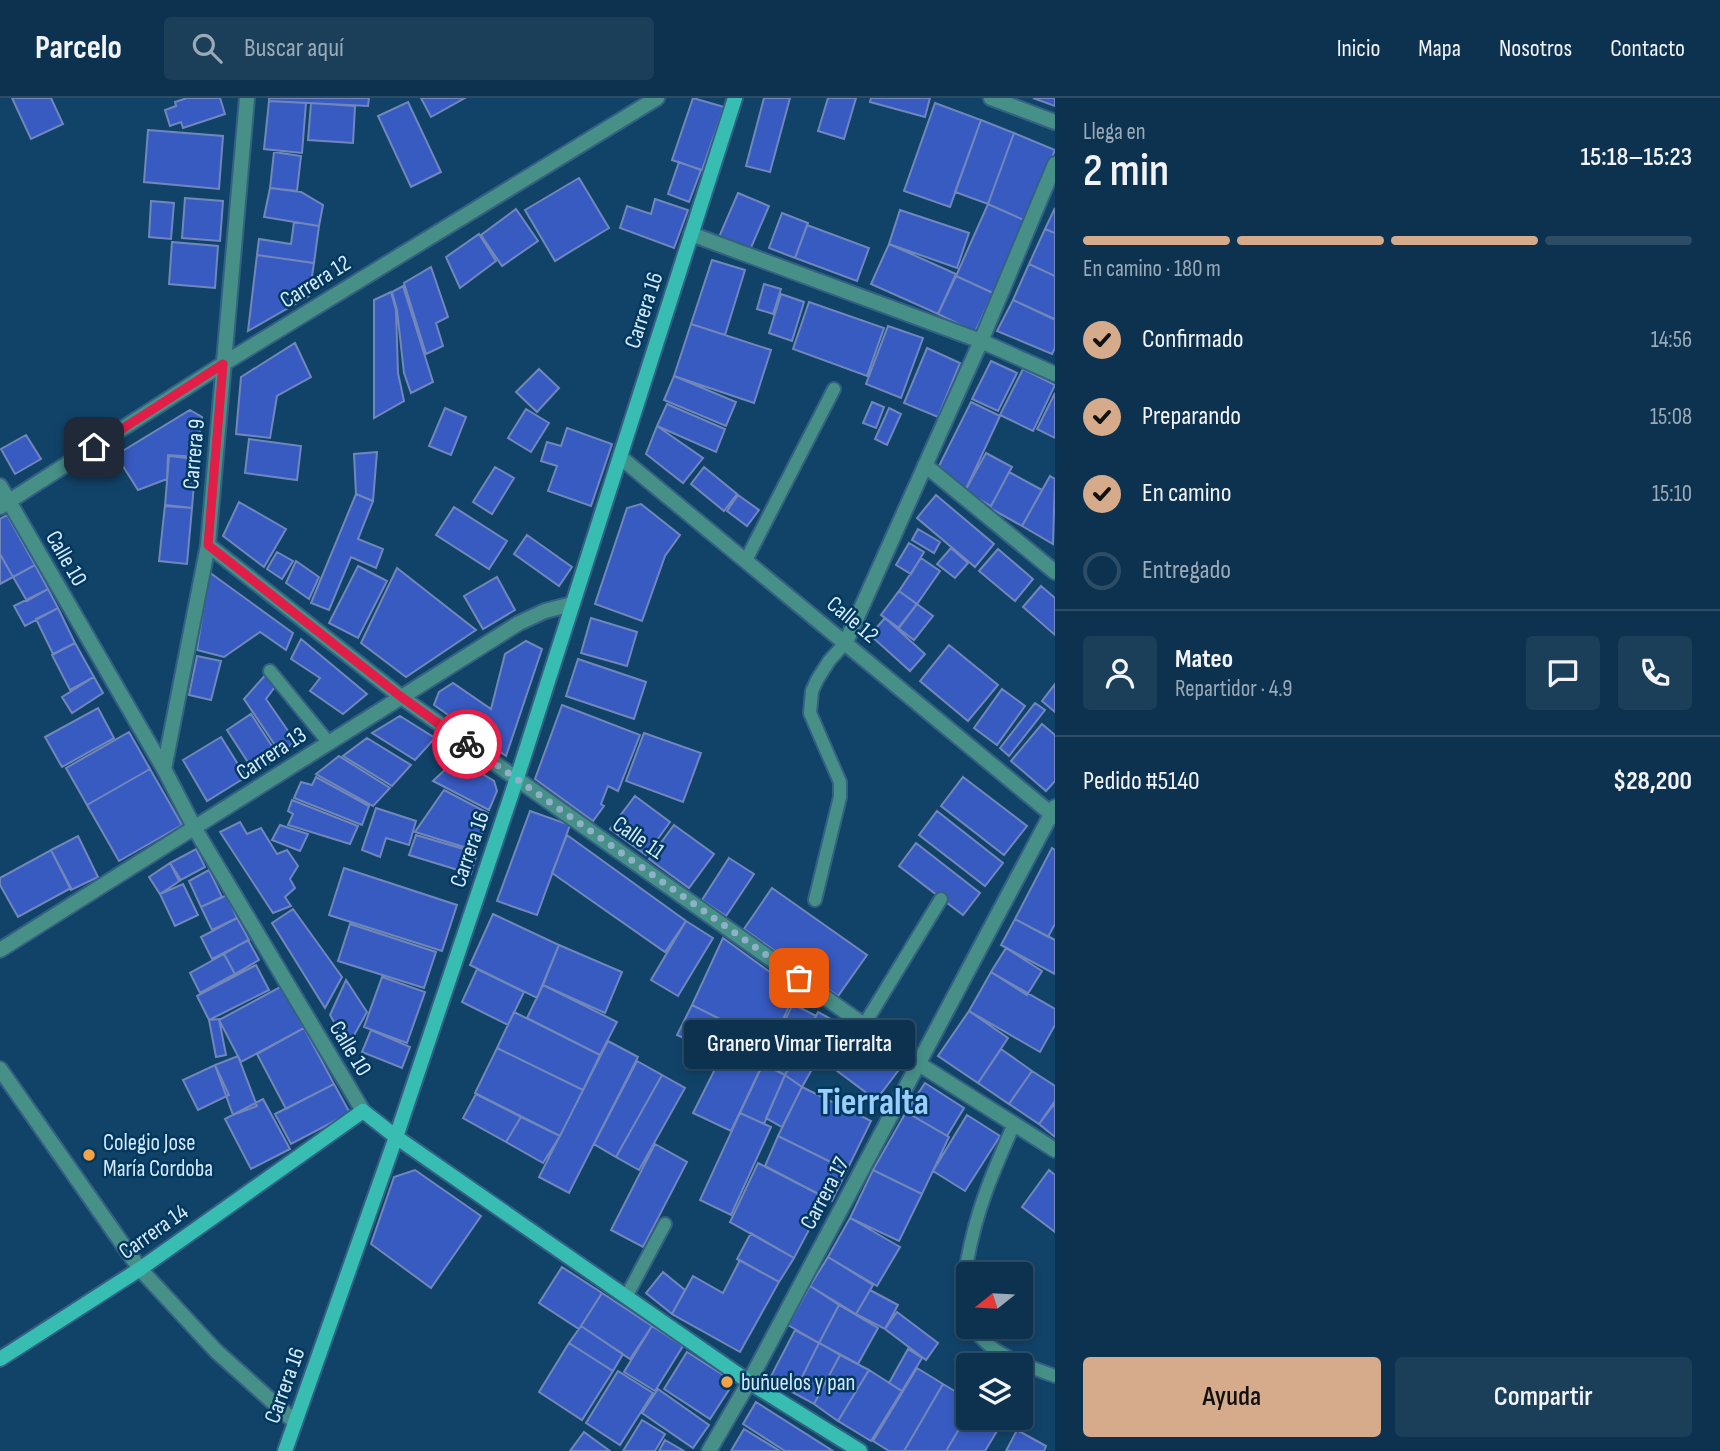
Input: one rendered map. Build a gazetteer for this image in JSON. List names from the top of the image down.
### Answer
{
  "streets": {
    "main road": ["Carrera 16", "Calle 10", "Carrera 14"],
    "street": [
      "Carrera 12",
      "Carrera 9",
      "Calle 12",
      "Carrera 13",
      "Calle 11",
      "Carrera 17"
    ]
  },
  "crossings": [
    ["Carrera 12", "Carrera 9"],
    ["Carrera 12", "Calle 10"],
    ["Carrera 16", "Calle 10"],
    ["Carrera 16", "Calle 12"],
    ["Carrera 16", "Carrera 13"],
    ["Carrera 16", "Calle 11"],
    ["Carrera 9", "Calle 10"],
    ["Carrera 9", "Calle 11"],
    ["Calle 10", "Carrera 13"],
    ["Calle 10", "Carrera 17"],
    ["Calle 10", "Carrera 14"],
    ["Calle 12", "Carrera 17"],
    ["Carrera 13", "Calle 11"],
    ["Calle 11", "Carrera 17"]
  ],
  "districts": ["Tierralta"],
  "places": ["Granero Vimar Tierralta", "Colegio Jose María Cordoba", "buñuelos y pan"],
  "north": "left",
  "page": {
    "header": "Parcelo",
    "search": "Buscar aquí",
    "nav": [
      "Inicio",
      "Mapa",
      "Nosotros",
      "Contacto"
    ],
    "heading": ["2 min", "Llega en", "15:18–15:23"],
    "panel": [
      "Mateo",
      "Repartidor · 4.9",
      "Pedido #5140",
      "$28,200"
    ],
    "bar": "En camino · 180 m",
    "list": [
      ["Confirmado", "14:56"],
      ["Preparando", "15:08"],
      ["En camino", "15:10"],
      "Entregado"
    ],
    "bubble": "Granero Vimar Tierralta",
    "buttons": ["Ayuda", "Compartir"]
  }
}
